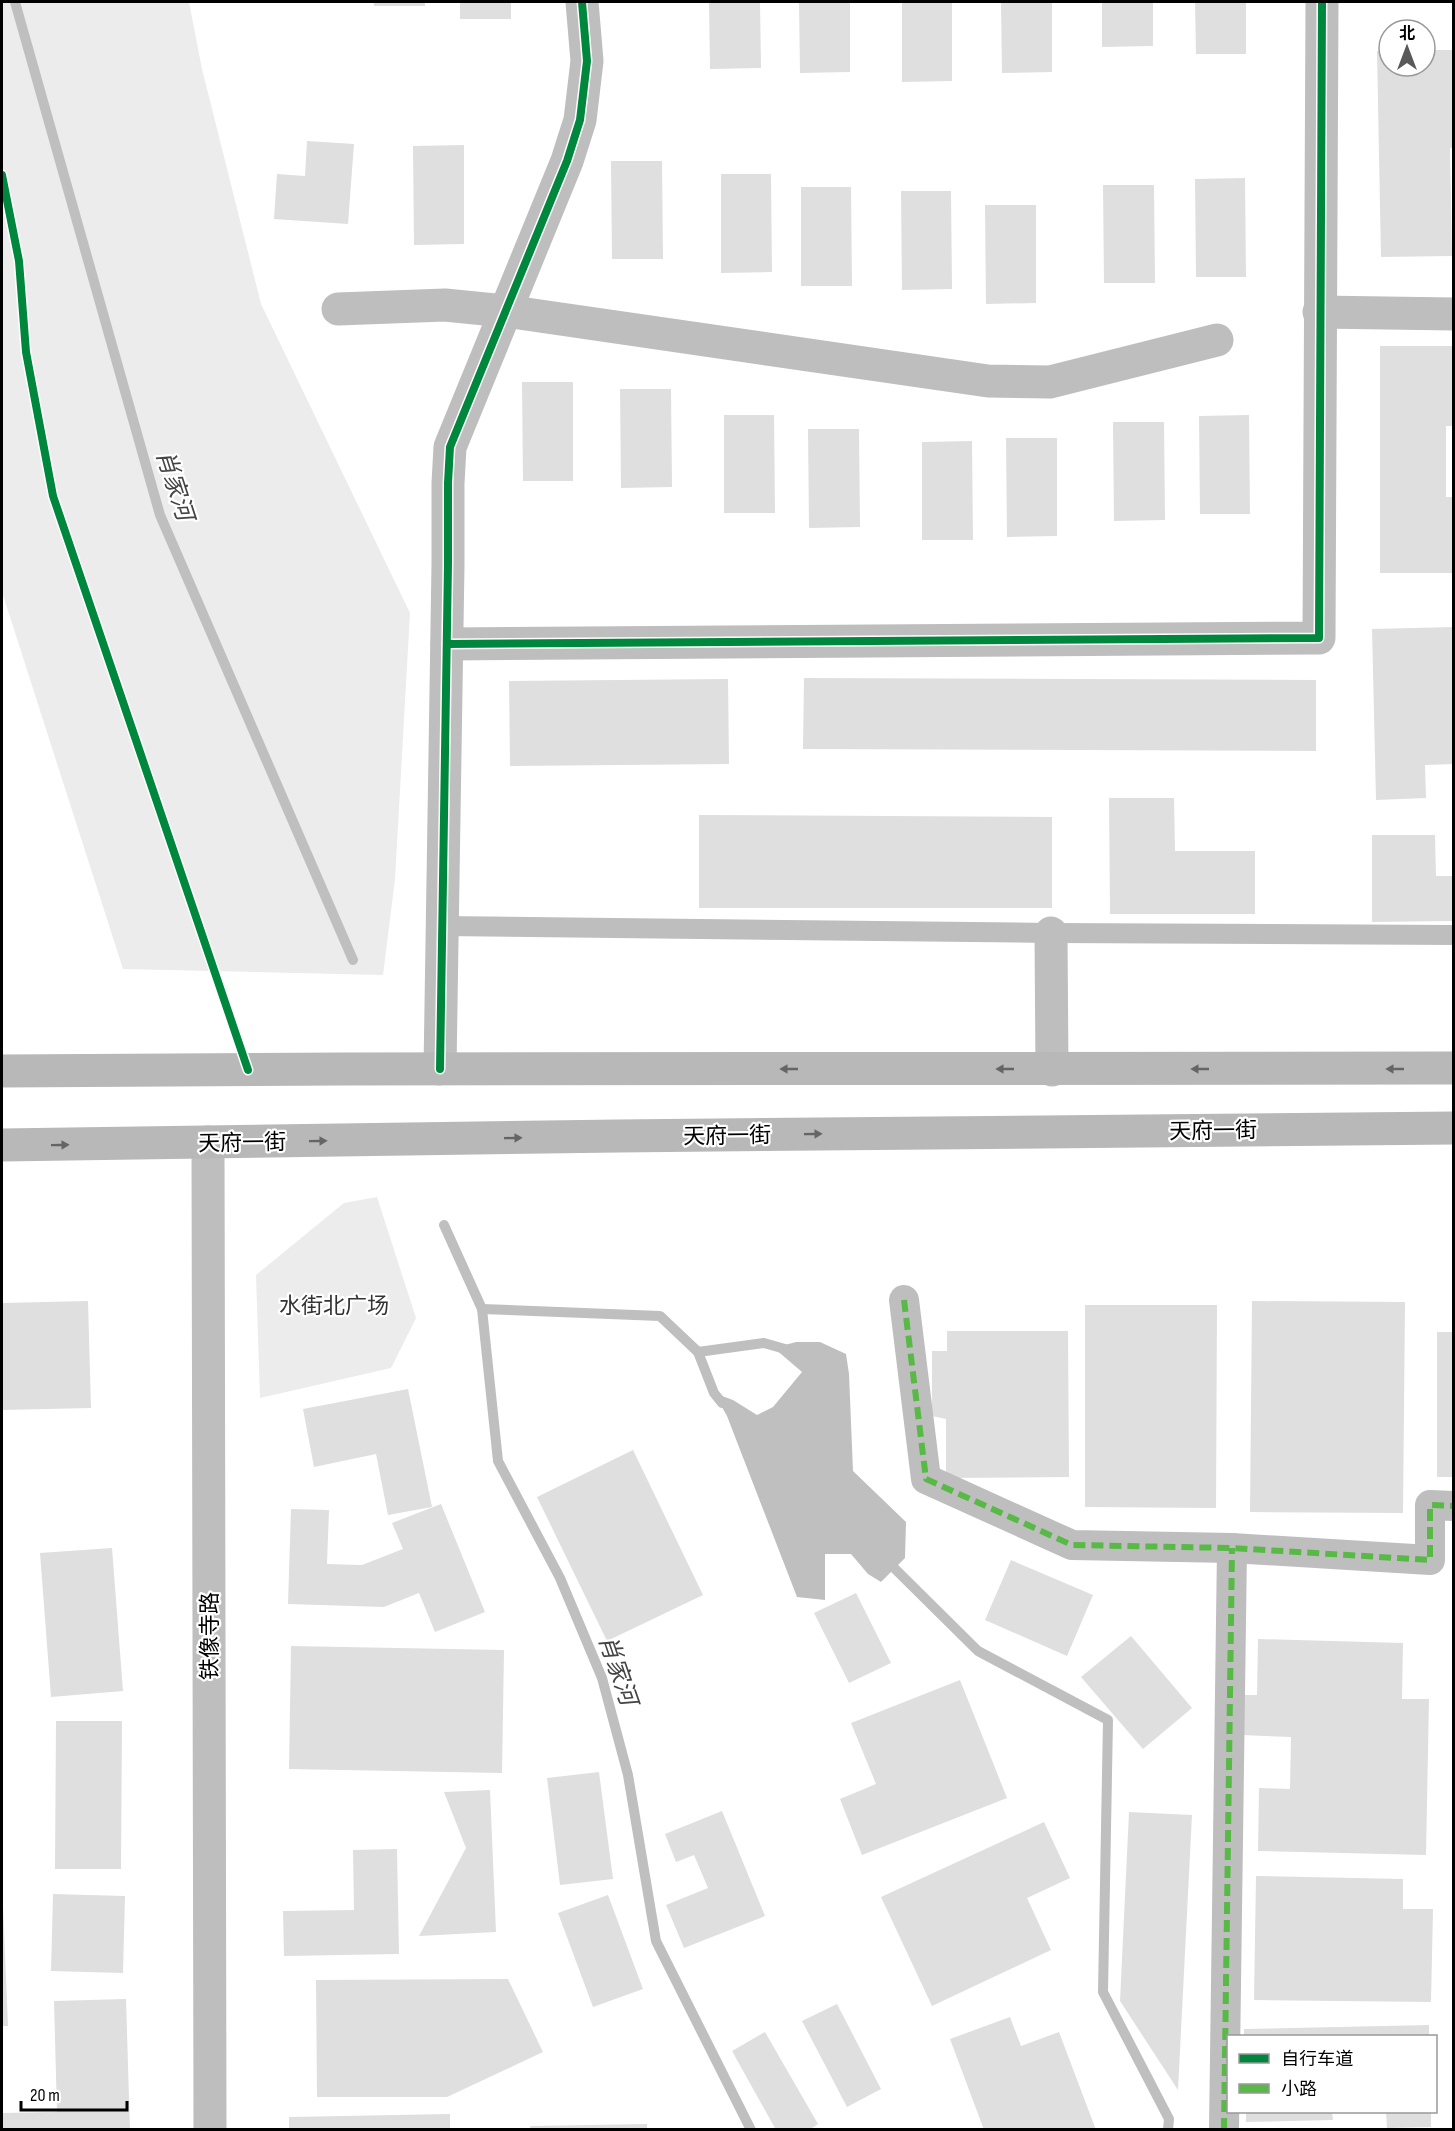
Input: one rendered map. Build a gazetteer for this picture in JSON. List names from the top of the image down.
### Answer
{
  "streets": {
    "main road": ["天府一街"],
    "street": ["铁像寺路"]
  },
  "crossings": [
    ["天府一街", "铁像寺路"]
  ],
  "water": ["肖家河"],
  "parks": ["水街北广场"],
  "legend": ["自行车道", "小路"],
  "scale_bar": "20 m",
  "north": "top"
}
